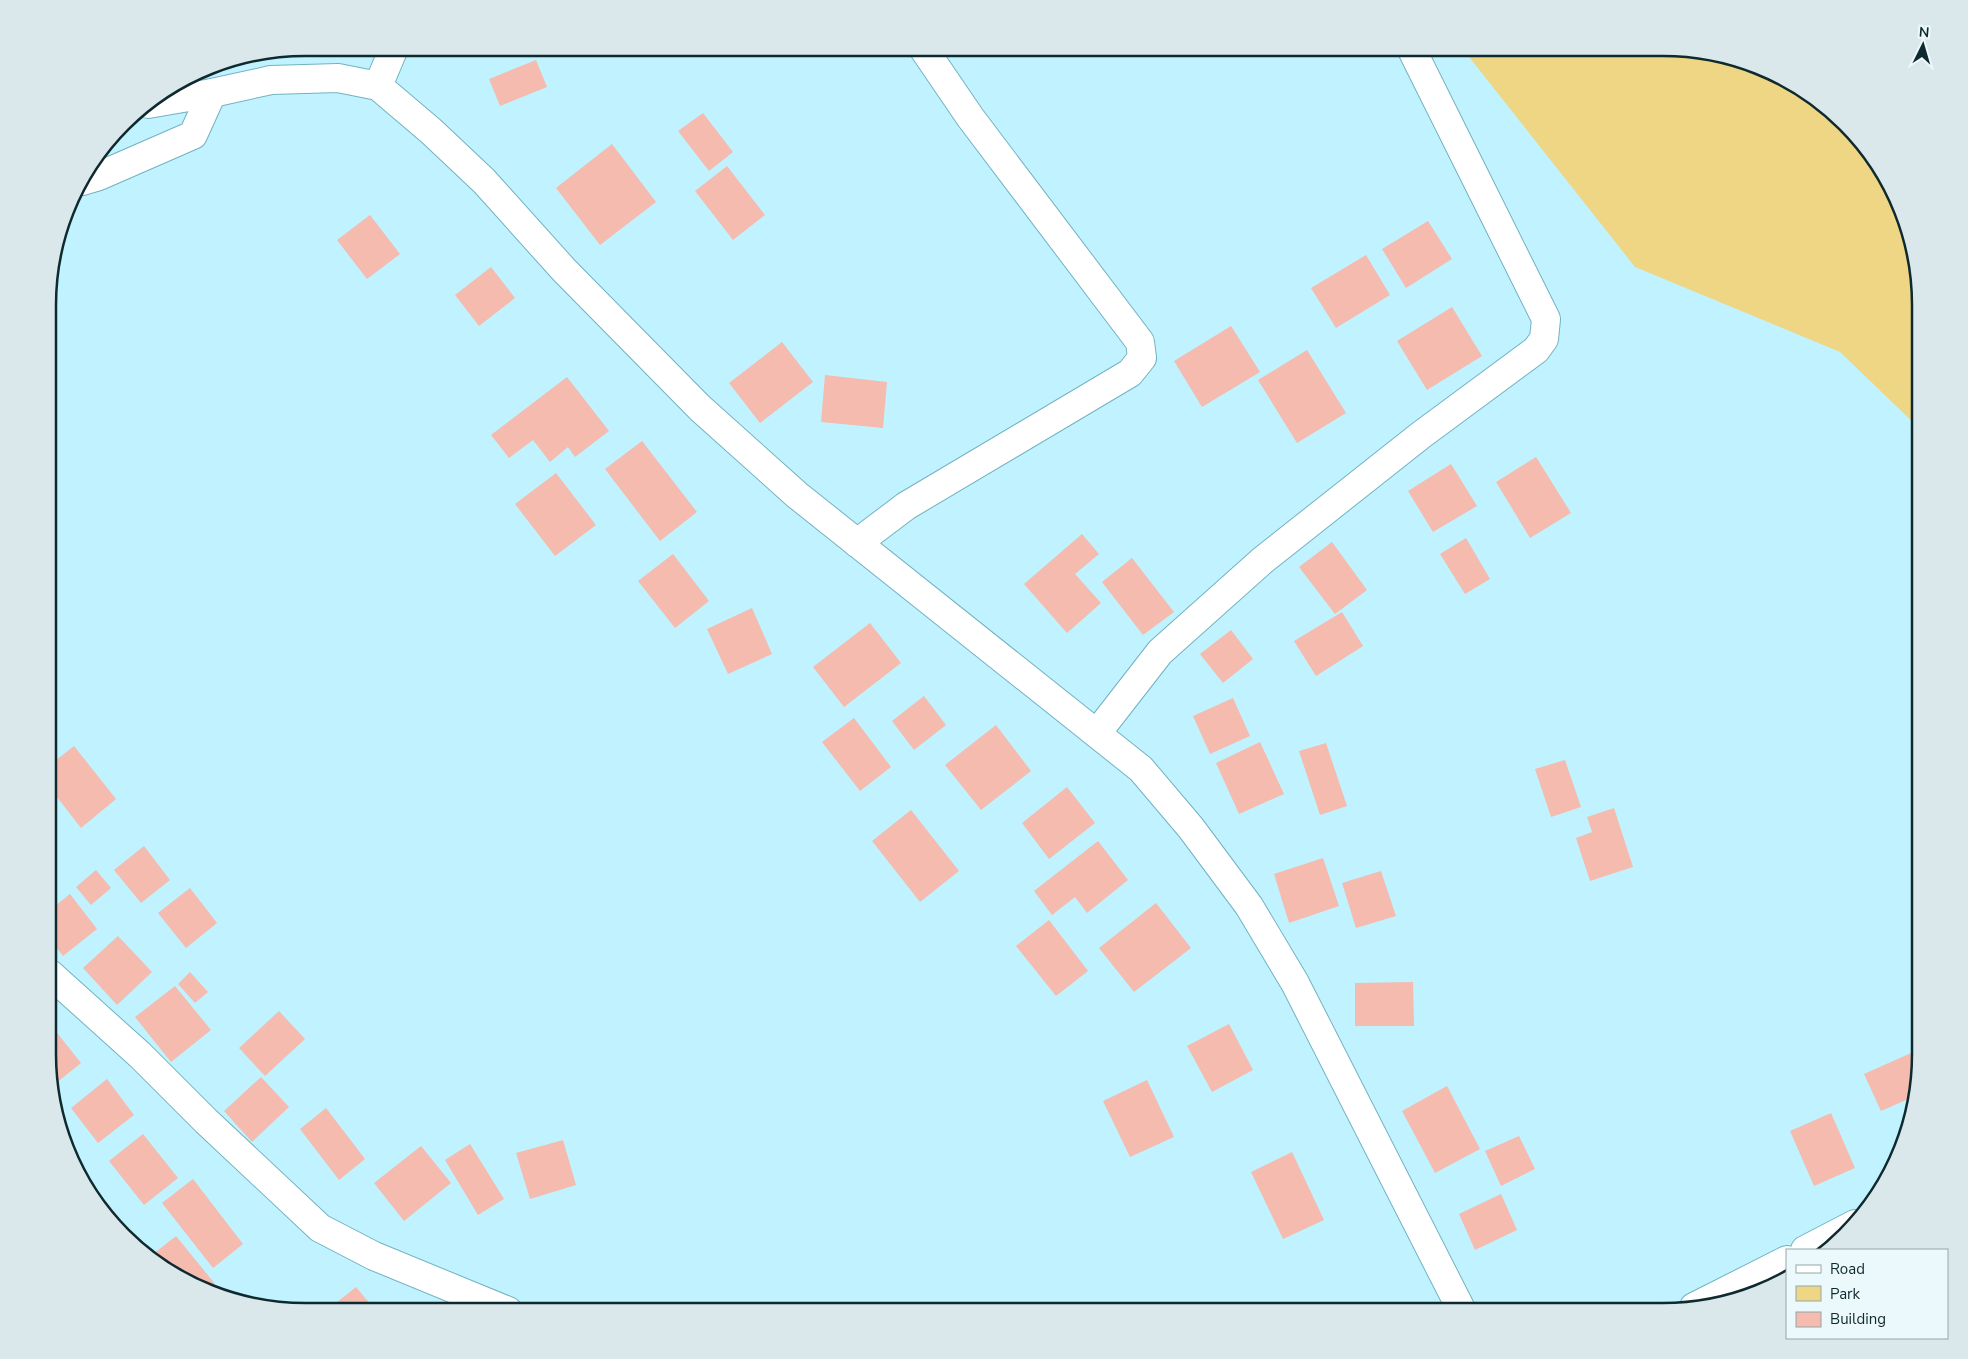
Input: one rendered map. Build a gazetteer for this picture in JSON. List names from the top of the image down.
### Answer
{
  "legend": ["Road", "Park", "Building"],
  "north": "top"
}
